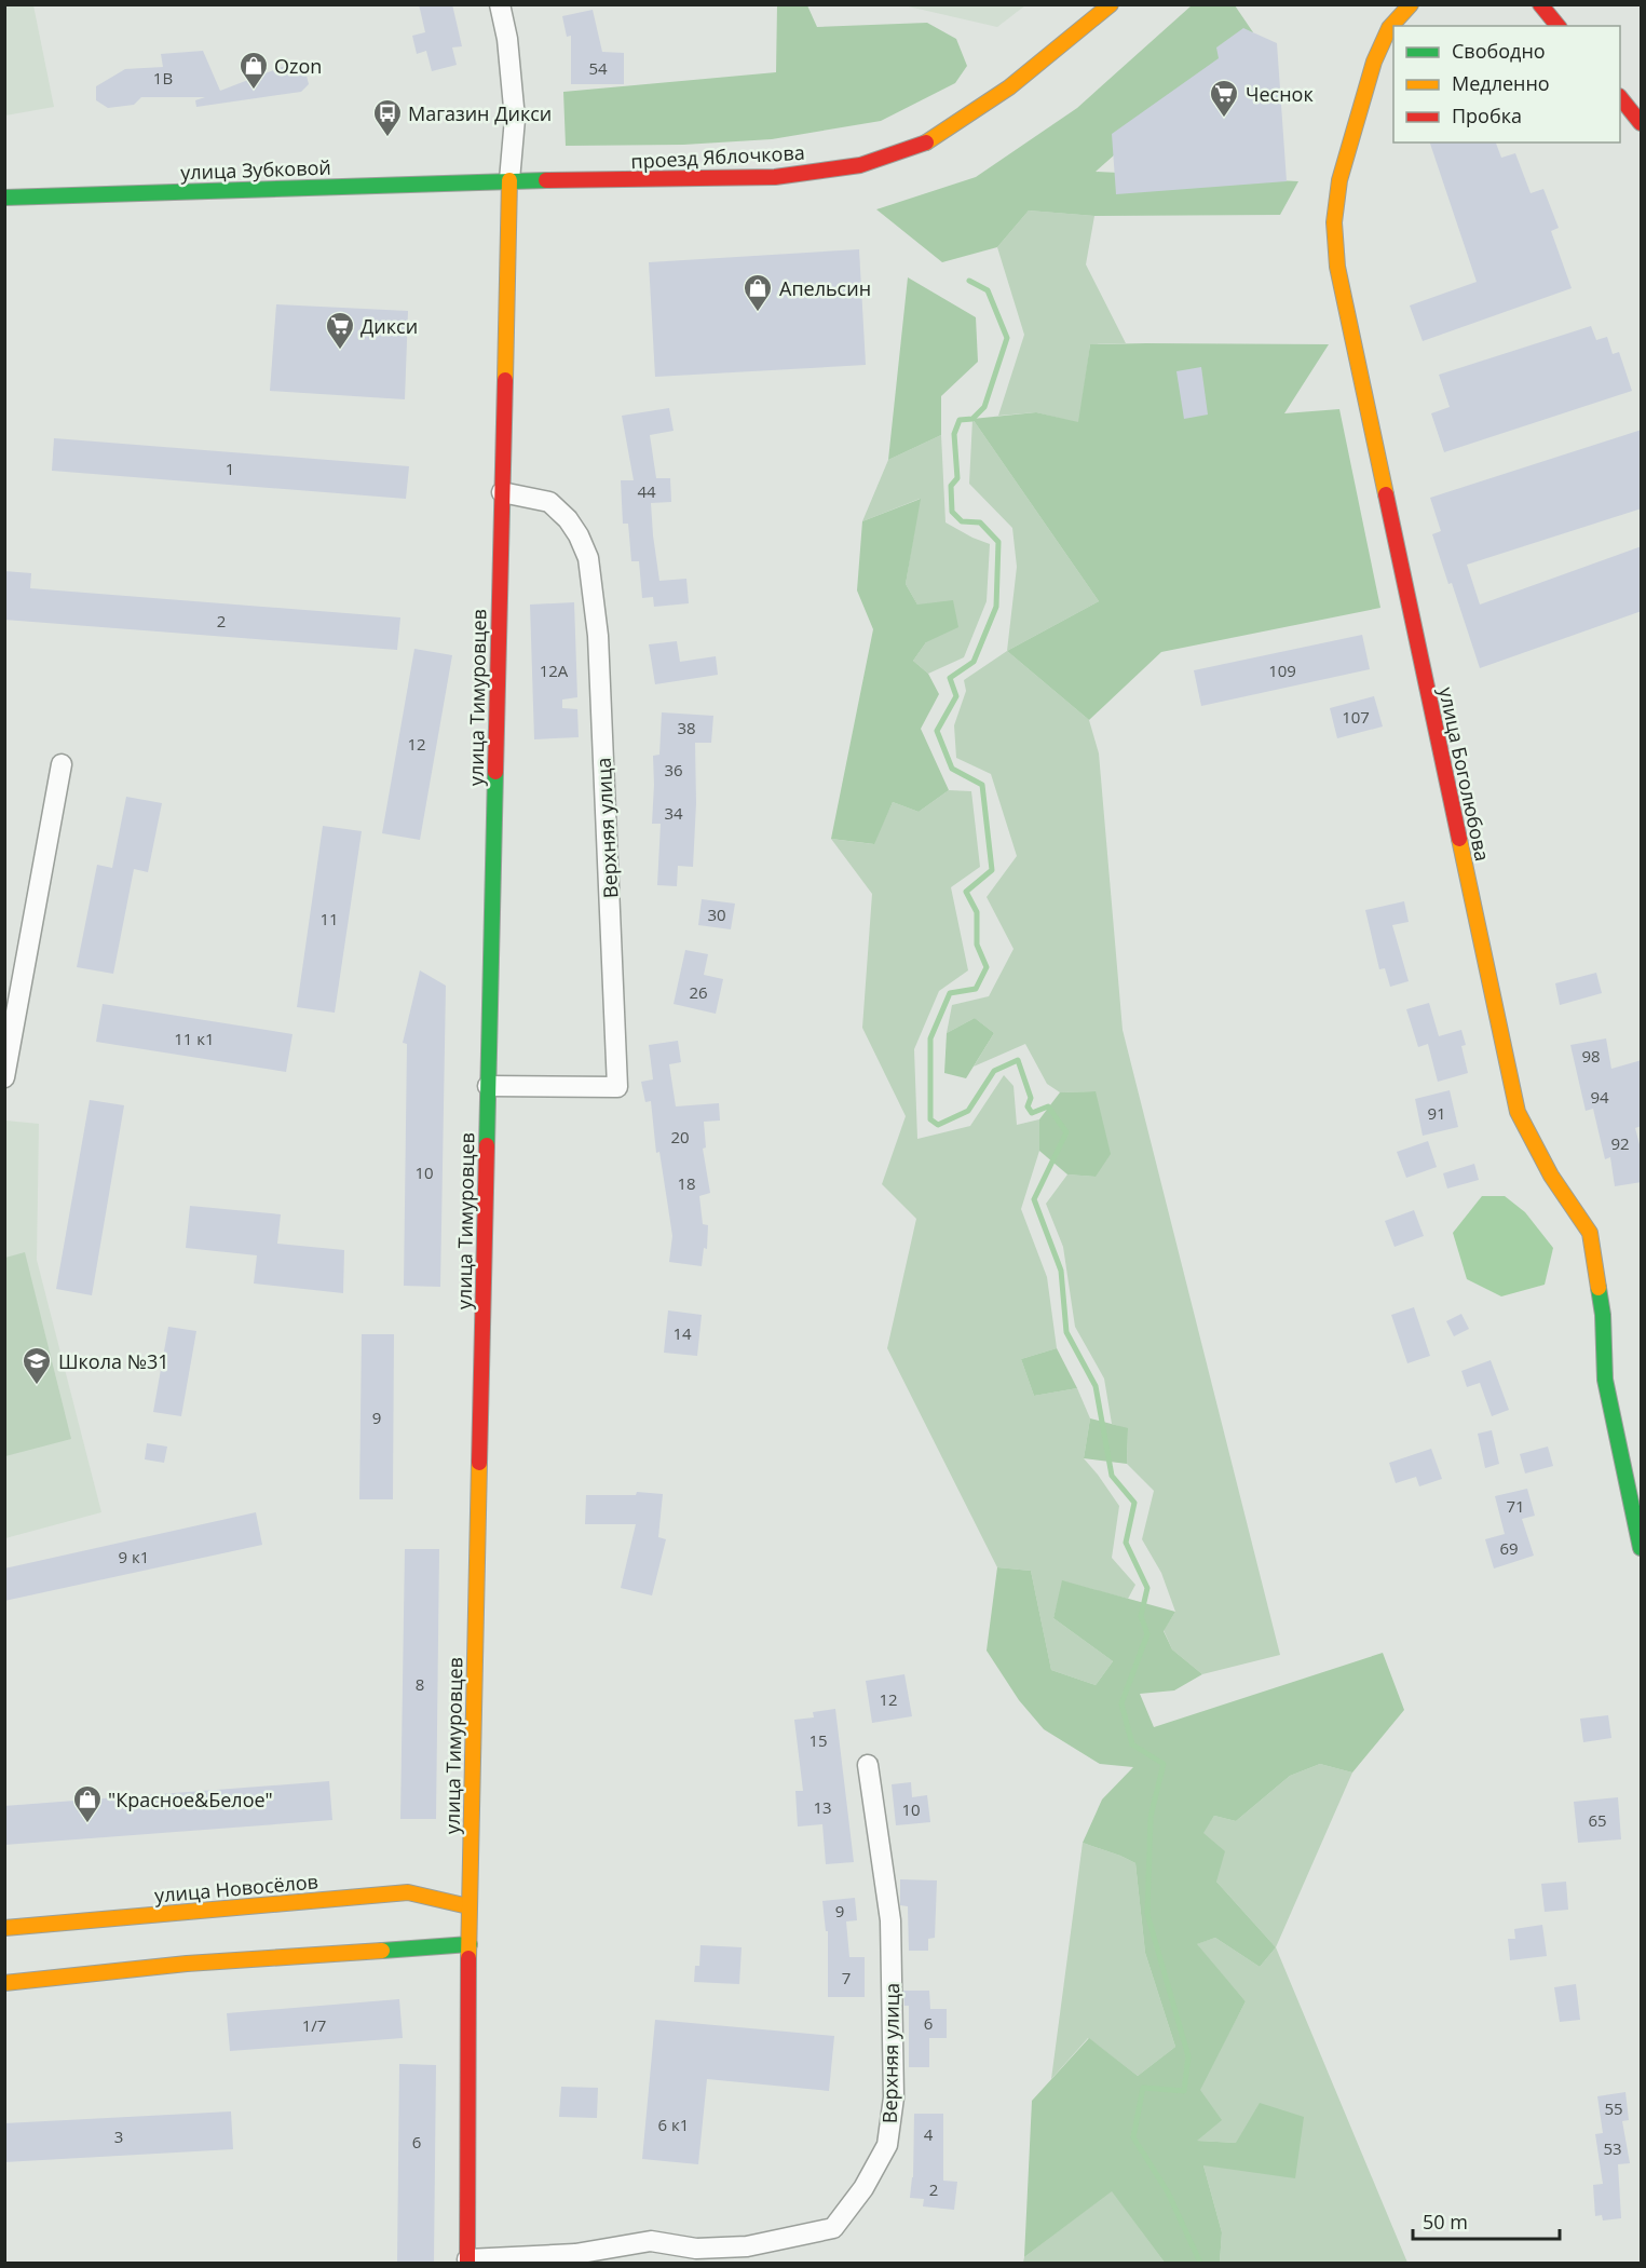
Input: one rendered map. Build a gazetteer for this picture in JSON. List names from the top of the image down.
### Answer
{
  "streets": {
    "street": [
      "проезд Яблочкова",
      "улица Зубковой",
      "улица Тимуровцев",
      "улица Боголюбова",
      "Верхняя улица",
      "улица Новосёлов"
    ]
  },
  "crossings": [
    ["проезд Яблочкова", "улица Зубковой"],
    ["проезд Яблочкова", "улица Тимуровцев"],
    ["улица Зубковой", "улица Тимуровцев"],
    ["улица Тимуровцев", "Верхняя улица"],
    ["улица Тимуровцев", "улица Новосёлов"]
  ],
  "places": {
    "shop": ["Ozon", "Апельсин", "\"Красное&Белое\""],
    "supermarket": ["Чеснок", "Дикси"],
    "bus stop": ["Магазин Дикси"],
    "school or university": ["Школа №31"]
  },
  "house_numbers": [
    "54",
    "1В",
    "1",
    "44",
    "2",
    "12А",
    "109",
    "107",
    "38",
    "12",
    "36",
    "34",
    "30",
    "11",
    "26",
    "11 к1",
    "98",
    "94",
    "91",
    "20",
    "92",
    "10",
    "18",
    "14",
    "9",
    "71",
    "69",
    "9 к1",
    "8",
    "12",
    "15",
    "13",
    "10",
    "65",
    "9",
    "7",
    "6",
    "1/7",
    "55",
    "6 к1",
    "4",
    "3",
    "6",
    "53",
    "2"
  ],
  "legend": ["Свободно", "Медленно", "Пробка"],
  "scale_bar": "50 m"
}
